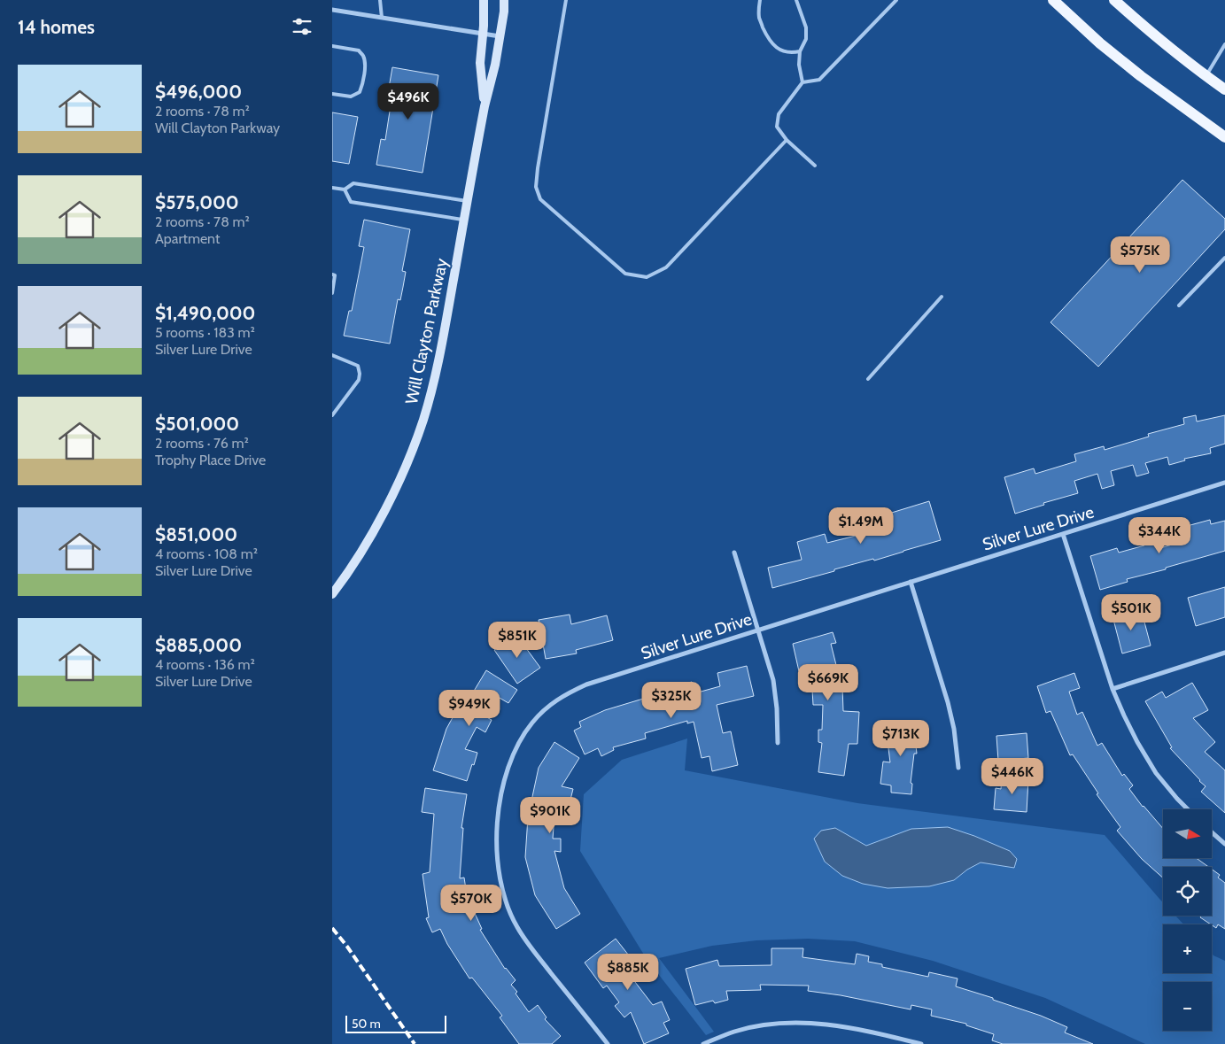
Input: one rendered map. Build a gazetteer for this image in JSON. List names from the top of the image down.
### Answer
{
  "streets": {
    "street": ["Will Clayton Parkway", "Silver Lure Drive"]
  },
  "scale_bar": "50 m",
  "north": "right",
  "page": {
    "heading": "14 homes",
    "list": [
      {
        "name": "$496,000",
        "note": "2 rooms · 78 m² · Will Clayton Parkway"
      },
      {
        "name": "$575,000",
        "note": "2 rooms · 78 m² · Apartment"
      },
      {
        "name": "$1,490,000",
        "note": "5 rooms · 183 m² · Silver Lure Drive"
      },
      {
        "name": "$501,000",
        "note": "2 rooms · 76 m² · Trophy Place Drive"
      },
      {
        "name": "$851,000",
        "note": "4 rooms · 108 m² · Silver Lure Drive"
      },
      {
        "name": "$885,000",
        "note": "4 rooms · 136 m² · Silver Lure Drive"
      }
    ],
    "price": [
      "$496K",
      "$575K",
      "$1.49M",
      "$344K",
      "$501K",
      "$851K",
      "$669K",
      "$325K",
      "$949K",
      "$713K",
      "$446K",
      "$901K",
      "$570K",
      "$885K"
    ],
    "map_buttons": ["+", "−"],
    "scale": "50 m"
  }
}
